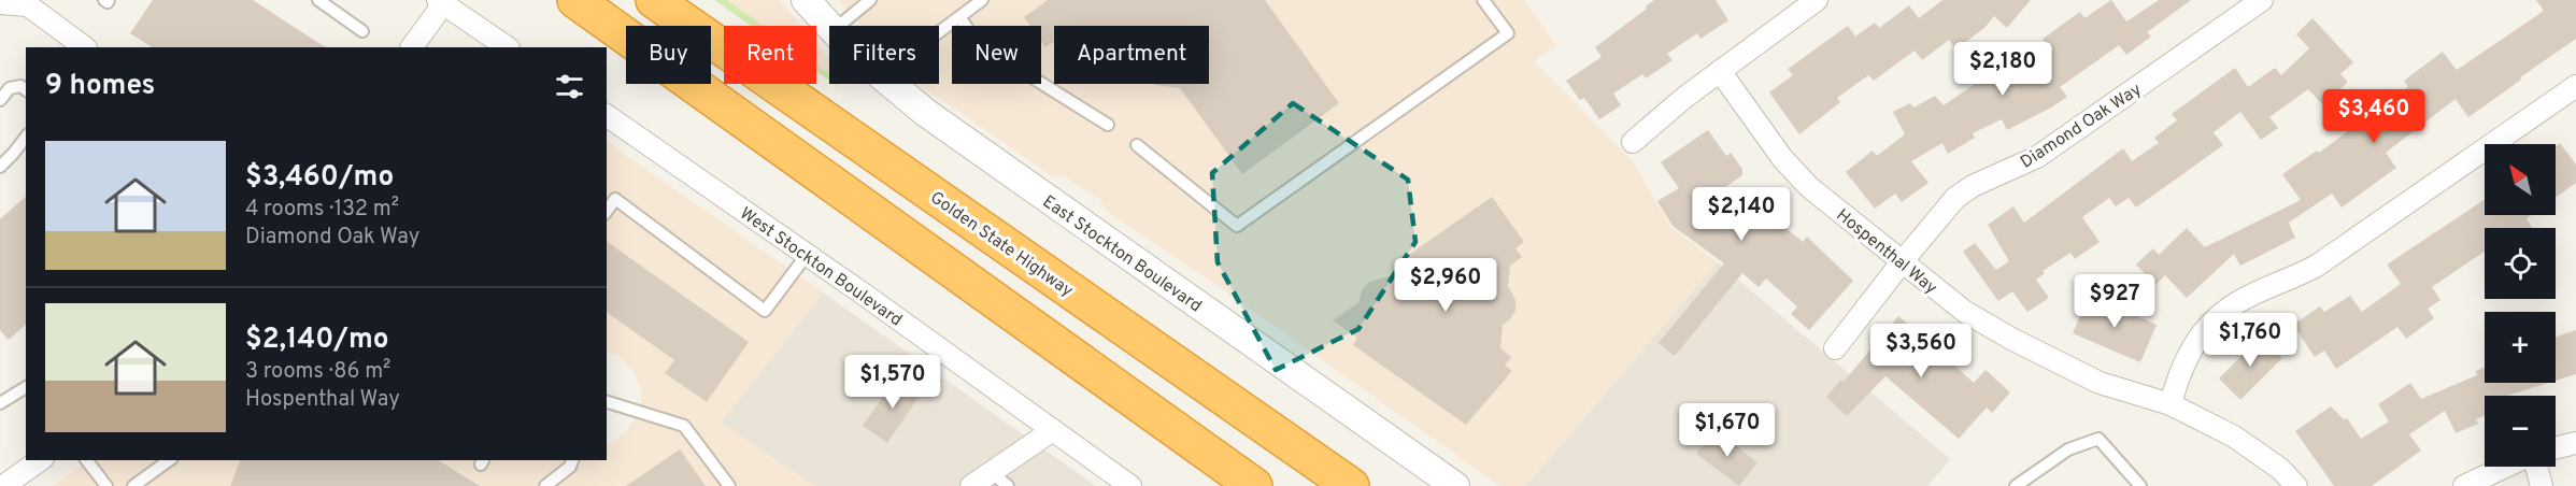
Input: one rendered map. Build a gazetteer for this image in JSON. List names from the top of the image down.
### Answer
{
  "streets": {
    "highway": ["Golden State Highway"],
    "street": [
      "Diamond Oak Way",
      "Hospenthal Way",
      "East Stockton Boulevard",
      "West Stockton Boulevard"
    ]
  },
  "crossings": [
    ["Diamond Oak Way", "Hospenthal Way"]
  ],
  "north": "top left",
  "page": {
    "chip": [
      "Buy",
      "Rent",
      "Filters",
      "New",
      "Apartment"
    ],
    "price": [
      "$2,180",
      "$3,460",
      "$2,140",
      "$2,960",
      "$927",
      "$1,760",
      "$3,560",
      "$1,570",
      "$1,670"
    ],
    "heading": "9 homes",
    "list": [
      {
        "name": "$3,460/mo",
        "note": "4 rooms · 132 m² · Diamond Oak Way"
      },
      {
        "name": "$2,140/mo",
        "note": "3 rooms · 86 m² · Hospenthal Way"
      }
    ],
    "map_buttons": ["+", "−"]
  }
}
